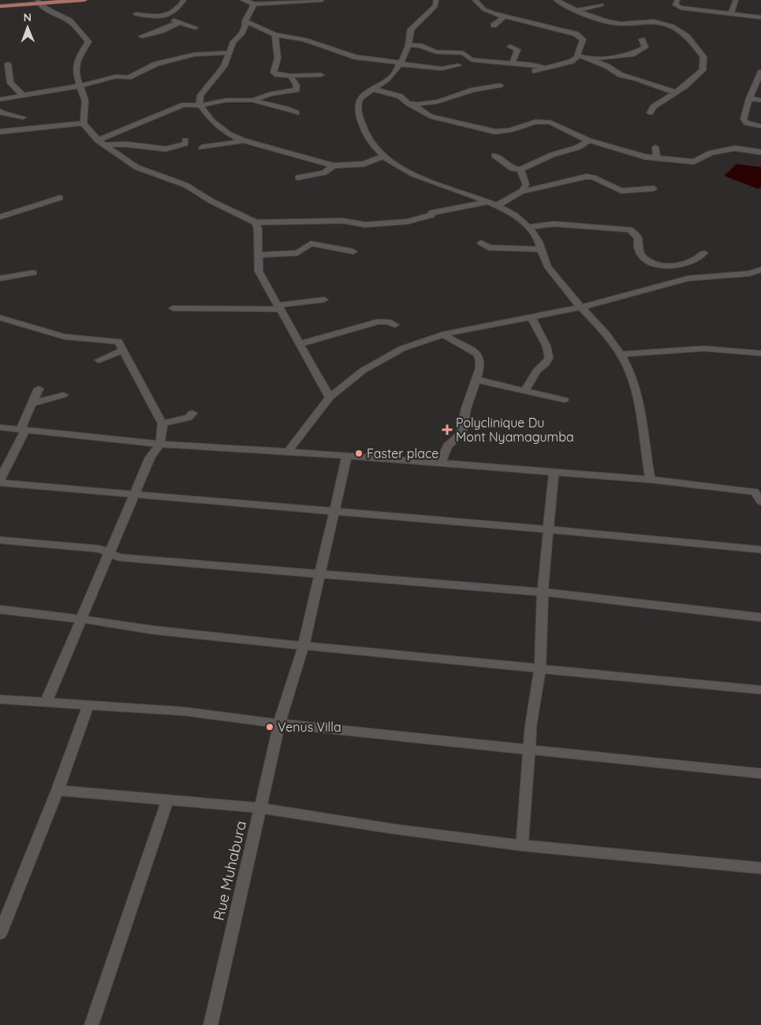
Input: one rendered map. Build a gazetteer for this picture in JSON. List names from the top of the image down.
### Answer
{
  "streets": {
    "street": ["Rue Muhabura"]
  },
  "places": {
    "health": ["Polyclinique Du Mont Nyamagumba"],
    "other": ["Faster place", "Venus Villa"]
  },
  "north": "top"
}
